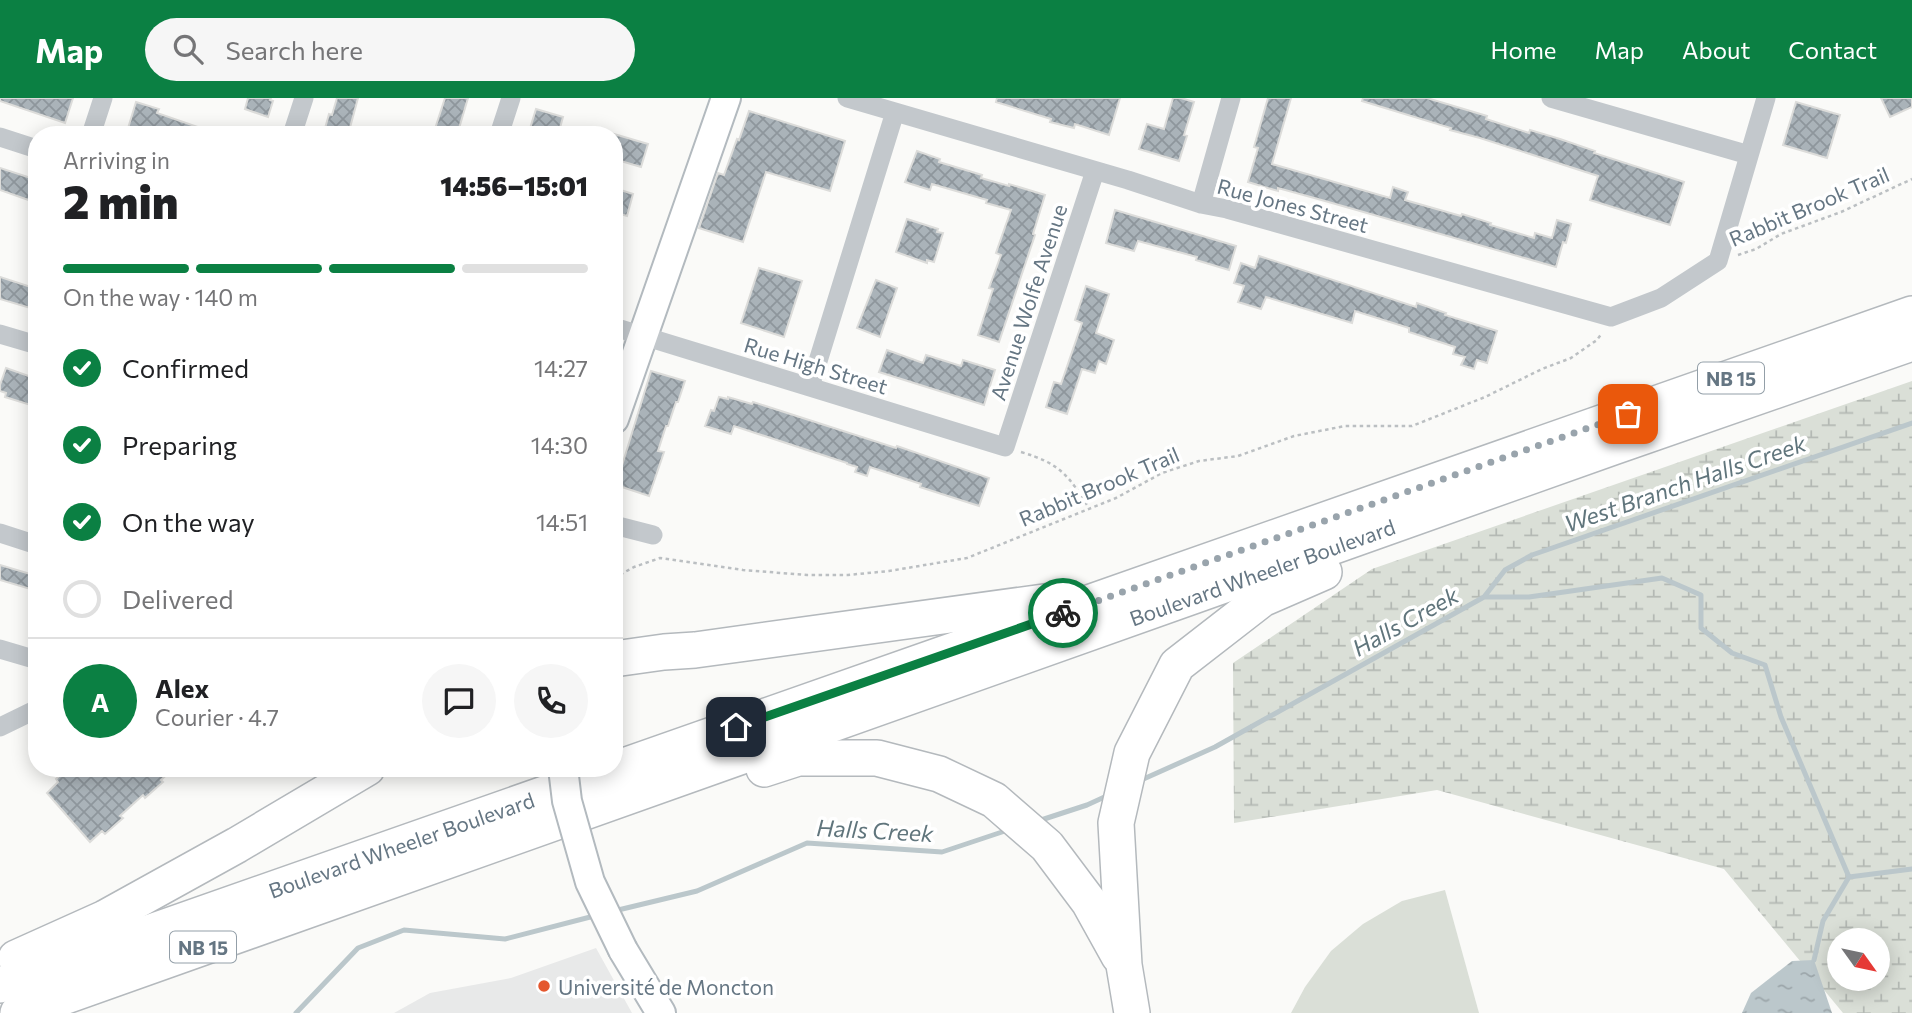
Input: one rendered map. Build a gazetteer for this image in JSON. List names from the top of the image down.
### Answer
{
  "streets": {
    "highway": ["NB 15", "Boulevard Wheeler Boulevard"],
    "street": ["Rue Jones Street", "Avenue Wolfe Avenue", "Rue High Street"],
    "path": ["Rabbit Brook Trail"]
  },
  "crossings": [
    ["Rue Jones Street", "Rabbit Brook Trail"],
    ["Rue Jones Street", "Avenue Wolfe Avenue"],
    ["Avenue Wolfe Avenue", "Rue High Street"]
  ],
  "water": ["West Branch Halls Creek", "Halls Creek"],
  "places": ["Université de Moncton"],
  "north": "bottom right",
  "page": {
    "header": "Map",
    "search": "Search here",
    "nav": [
      "Home",
      "Map",
      "About",
      "Contact"
    ],
    "heading": ["2 min", "Arriving in", "14:56–15:01"],
    "panel": ["Alex", "Courier · 4.7"],
    "bar": "On the way · 140 m",
    "list": [
      ["Confirmed", "14:27"],
      ["Preparing", "14:30"],
      ["On the way", "14:51"],
      "Delivered"
    ],
    "round": "A"
  }
}
